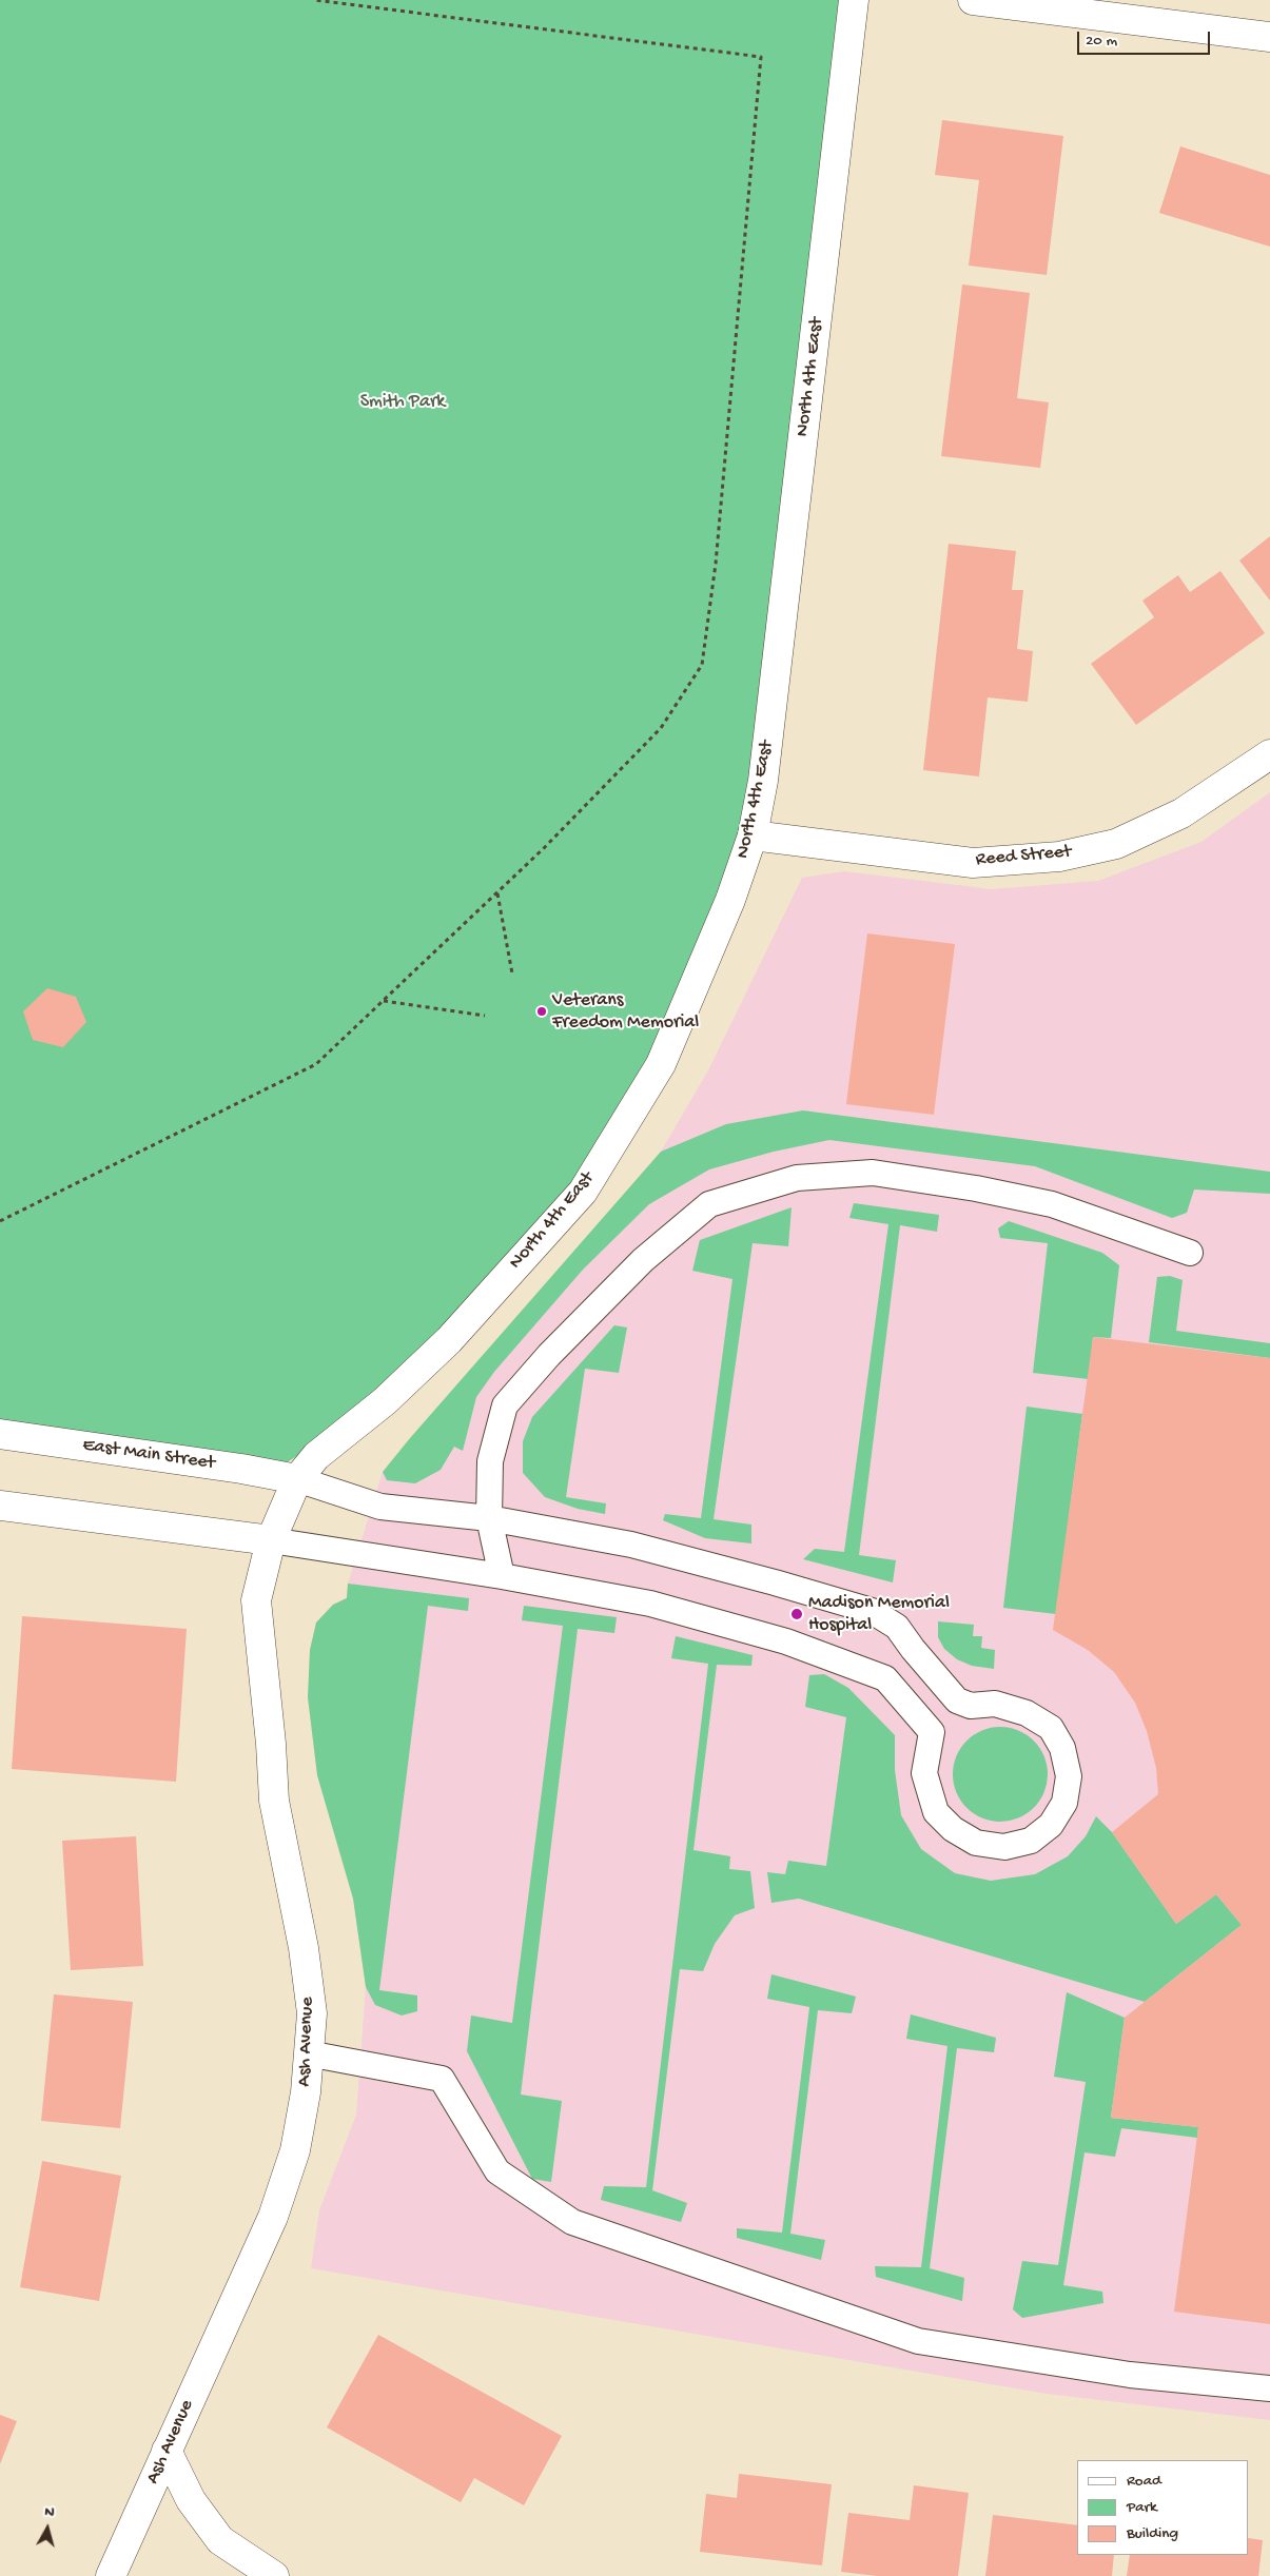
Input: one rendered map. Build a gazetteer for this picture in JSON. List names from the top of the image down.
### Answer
{
  "streets": {
    "street": [
      "North 4th East",
      "Reed Street",
      "East Main Street",
      "Ash Avenue"
    ]
  },
  "crossings": [
    ["North 4th East", "Reed Street"],
    ["North 4th East", "East Main Street"],
    ["North 4th East", "Ash Avenue"],
    ["East Main Street", "Ash Avenue"]
  ],
  "parks": ["Smith Park"],
  "places": ["Veterans Freedom Memorial", "Madison Memorial Hospital"],
  "legend": ["Road", "Park", "Building"],
  "scale_bar": "20 m",
  "north": "top"
}
